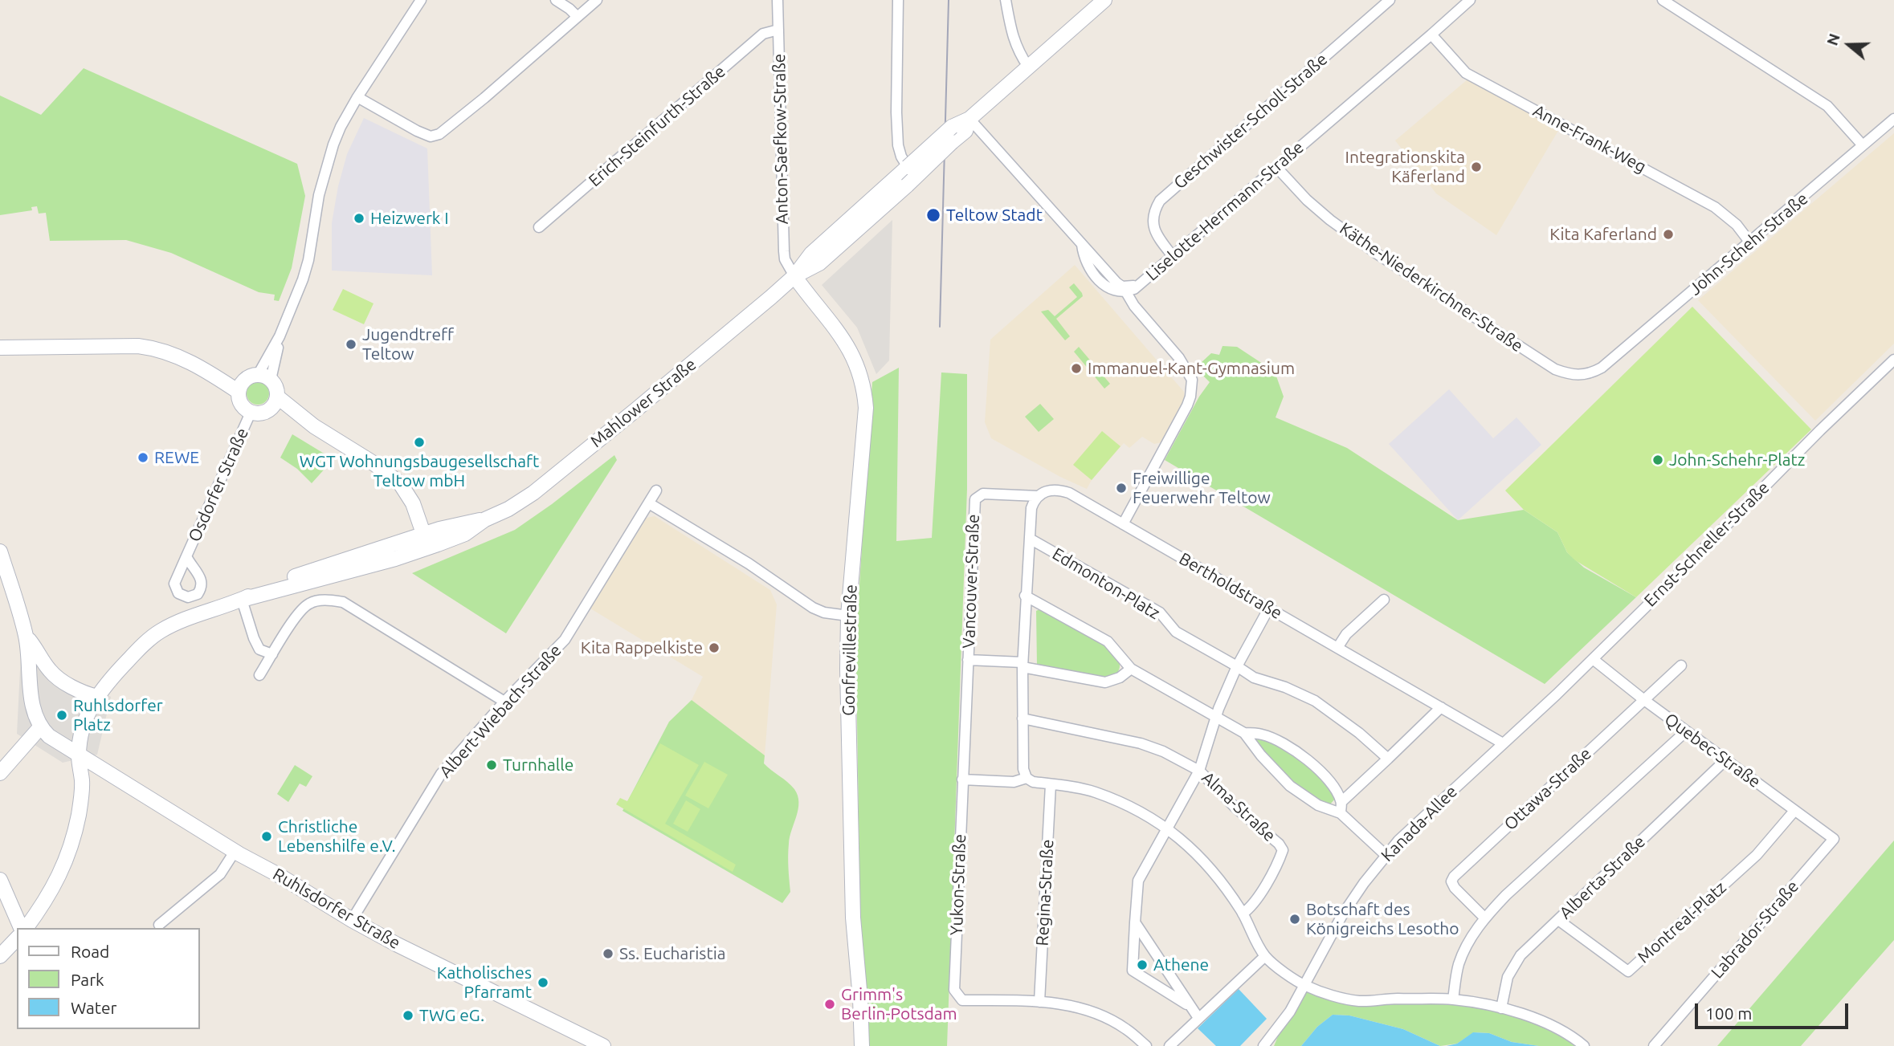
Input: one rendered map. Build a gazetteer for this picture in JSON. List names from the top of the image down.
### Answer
{
  "streets": {
    "main road": ["Mahlower Straße", "Gonfrevillestraße", "Ruhlsdorfer Straße"],
    "street": [
      "Geschwister-Scholl-Straße",
      "Erich-Steinfurth-Straße",
      "Anton-Saefkow-Straße",
      "Anne-Frank-Weg",
      "Liselotte-Herrmann-Straße",
      "John-Schehr-Straße",
      "Käthe-Niederkirchner-Straße",
      "Osdorfer Straße",
      "Ernst-Schneller-Straße",
      "Vancouver-Straße",
      "Edmonton-Platz",
      "Bertholdstraße",
      "Albert-Wiebach-Straße",
      "Quebec-Straße",
      "Ottawa-Straße",
      "Alma-Straße",
      "Kanada-Allee",
      "Alberta-Straße",
      "Yukon-Straße",
      "Regina-Straße",
      "Montreal-Platz",
      "Labrador-Straße"
    ]
  },
  "crossings": [
    ["Geschwister-Scholl-Straße", "Liselotte-Herrmann-Straße"],
    ["Erich-Steinfurth-Straße", "Anton-Saefkow-Straße"],
    ["Anton-Saefkow-Straße", "Mahlower Straße"],
    ["Anton-Saefkow-Straße", "Gonfrevillestraße"],
    ["Anne-Frank-Weg", "Liselotte-Herrmann-Straße"],
    ["Anne-Frank-Weg", "John-Schehr-Straße"],
    ["Liselotte-Herrmann-Straße", "Käthe-Niederkirchner-Straße"],
    ["Liselotte-Herrmann-Straße", "Mahlower Straße"],
    ["John-Schehr-Straße", "Käthe-Niederkirchner-Straße"],
    ["Mahlower Straße", "Gonfrevillestraße"],
    ["Mahlower Straße", "Ruhlsdorfer Straße"],
    ["Ernst-Schneller-Straße", "Quebec-Straße"],
    ["Ernst-Schneller-Straße", "Kanada-Allee"],
    ["Vancouver-Straße", "Bertholdstraße"],
    ["Vancouver-Straße", "Yukon-Straße"],
    ["Bertholdstraße", "Kanada-Allee"],
    ["Albert-Wiebach-Straße", "Ruhlsdorfer Straße"],
    ["Quebec-Straße", "Ottawa-Straße"],
    ["Quebec-Straße", "Kanada-Allee"],
    ["Quebec-Straße", "Alberta-Straße"],
    ["Quebec-Straße", "Montreal-Platz"],
    ["Quebec-Straße", "Labrador-Straße"],
    ["Alberta-Straße", "Montreal-Platz"],
    ["Yukon-Straße", "Regina-Straße"]
  ],
  "places": [
    "Integrationskita Käferland",
    "Teltow Stadt",
    "Heizwerk I",
    "Kita Kaferland",
    "Jugendtreff Teltow",
    "Immanuel-Kant-Gymnasium",
    "WGT Wohnungsbaugesellschaft Teltow mbH",
    "REWE",
    "John-Schehr-Platz",
    "Freiwillige Feuerwehr Teltow",
    "Kita Rappelkiste",
    "Ruhlsdorfer Platz",
    "Turnhalle",
    "Christliche Lebenshilfe e.V.",
    "Botschaft des Königreichs Lesotho",
    "Ss. Eucharistia",
    "Athene",
    "Katholisches Pfarramt",
    "Grimm's Berlin-Potsdam",
    "TWG eG."
  ],
  "legend": ["Road", "Park", "Water"],
  "scale_bar": "100 m",
  "north": "left"
}
